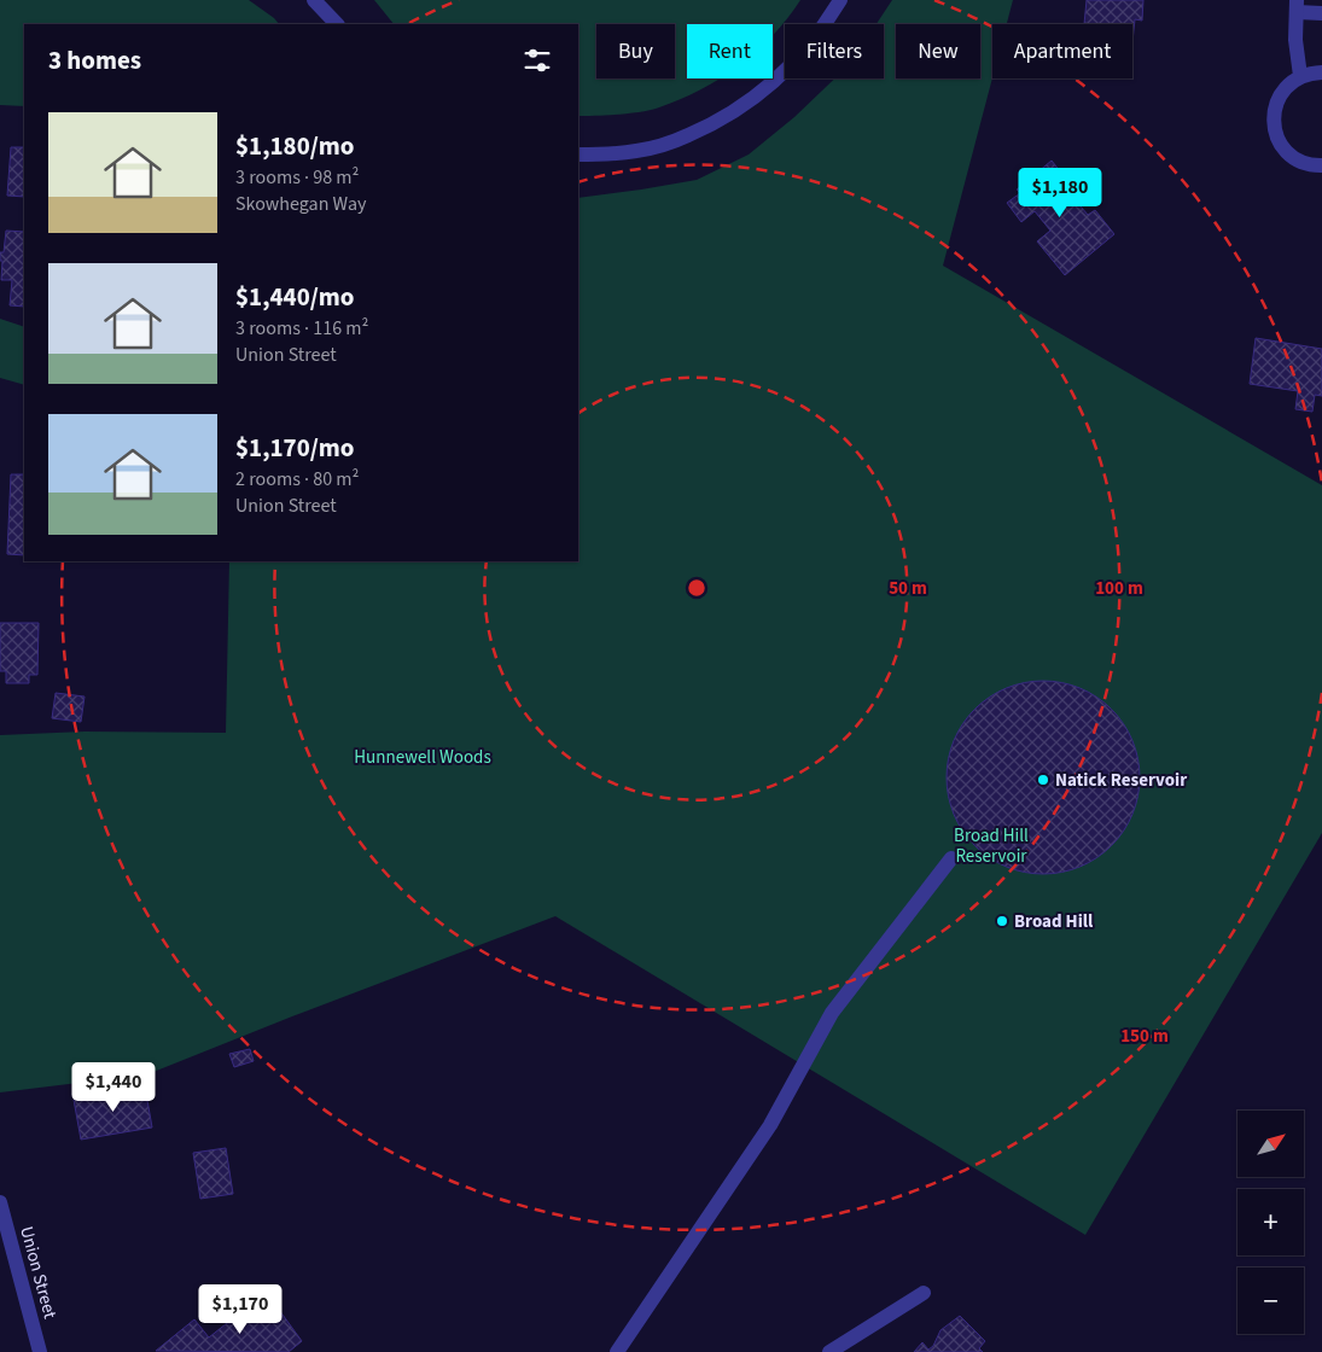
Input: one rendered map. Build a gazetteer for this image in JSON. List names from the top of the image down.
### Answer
{
  "streets": {
    "street": ["Union Street"]
  },
  "parks": ["Hunnewell Woods", "Broad Hill Reservoir"],
  "places": ["Natick Reservoir", "Broad Hill"],
  "north": "top right",
  "page": {
    "chip": [
      "Buy",
      "Rent",
      "Filters",
      "New",
      "Apartment"
    ],
    "heading": "3 homes",
    "list": [
      {
        "name": "$1,180/mo",
        "note": "3 rooms · 98 m² · Skowhegan Way"
      },
      {
        "name": "$1,440/mo",
        "note": "3 rooms · 116 m² · Union Street"
      },
      {
        "name": "$1,170/mo",
        "note": "2 rooms · 80 m² · Union Street"
      }
    ],
    "price": ["$1,180", "$1,440", "$1,170"],
    "map_buttons": ["+", "−"]
  },
  "rings": ["50 m", "100 m", "150 m"]
}
